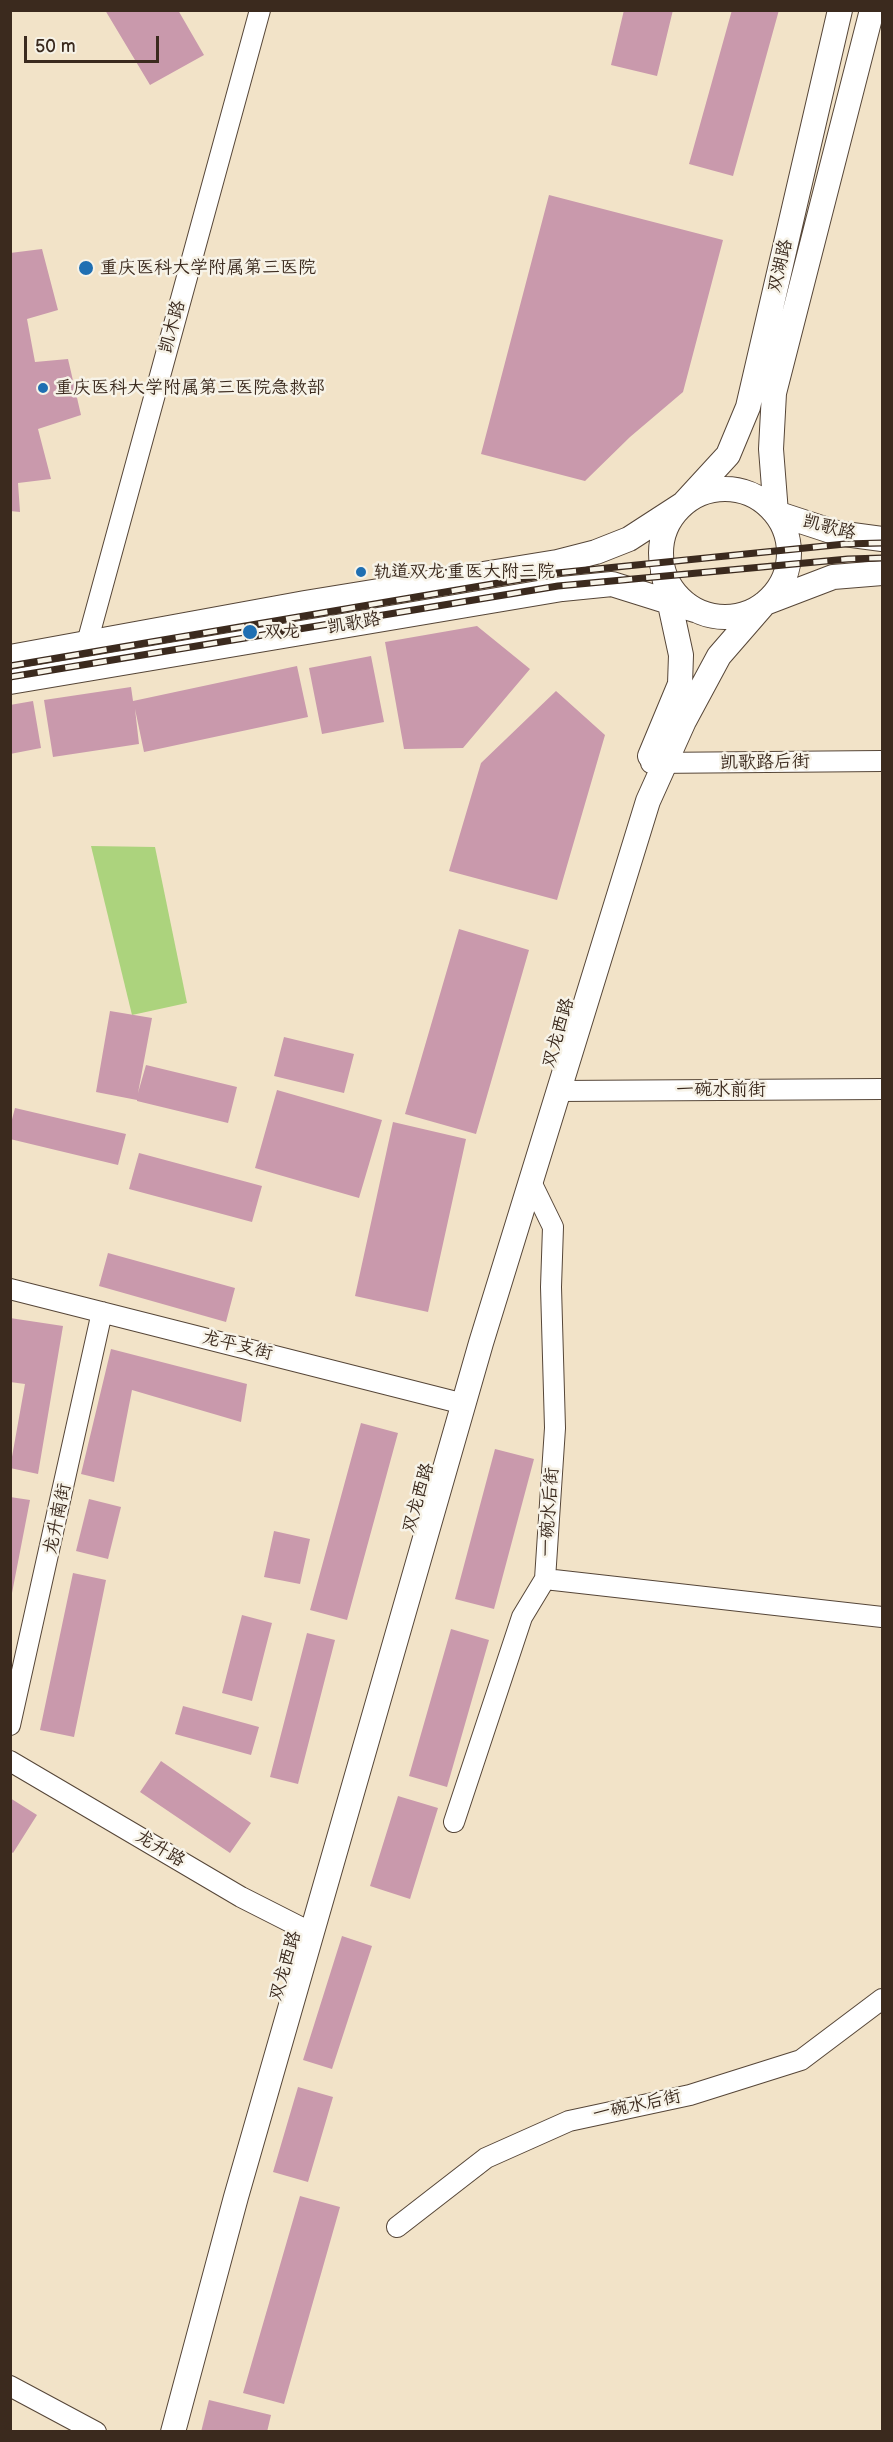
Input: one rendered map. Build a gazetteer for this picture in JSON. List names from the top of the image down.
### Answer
{
  "streets": {
    "main road": ["双湖路", "凯歌路", "双龙西路"],
    "street": [
      "凯木路",
      "凯歌路后街",
      "一碗水前街",
      "龙平支街",
      "一碗水后街",
      "龙升南街",
      "龙升路"
    ]
  },
  "crossings": [
    ["双湖路", "凯歌路"],
    ["双湖路", "双龙西路"],
    ["凯木路", "凯歌路"],
    ["凯歌路", "双龙西路"],
    ["凯歌路后街", "双龙西路"],
    ["双龙西路", "一碗水前街"],
    ["双龙西路", "龙平支街"],
    ["双龙西路", "一碗水后街"],
    ["双龙西路", "龙升路"],
    ["龙平支街", "龙升南街"]
  ],
  "places": [
    "重庆医科大学附属第三医院",
    "重庆医科大学附属第三医院急救部",
    "轨道双龙·重医大附三院",
    "双龙"
  ],
  "scale_bar": "50 m"
}
